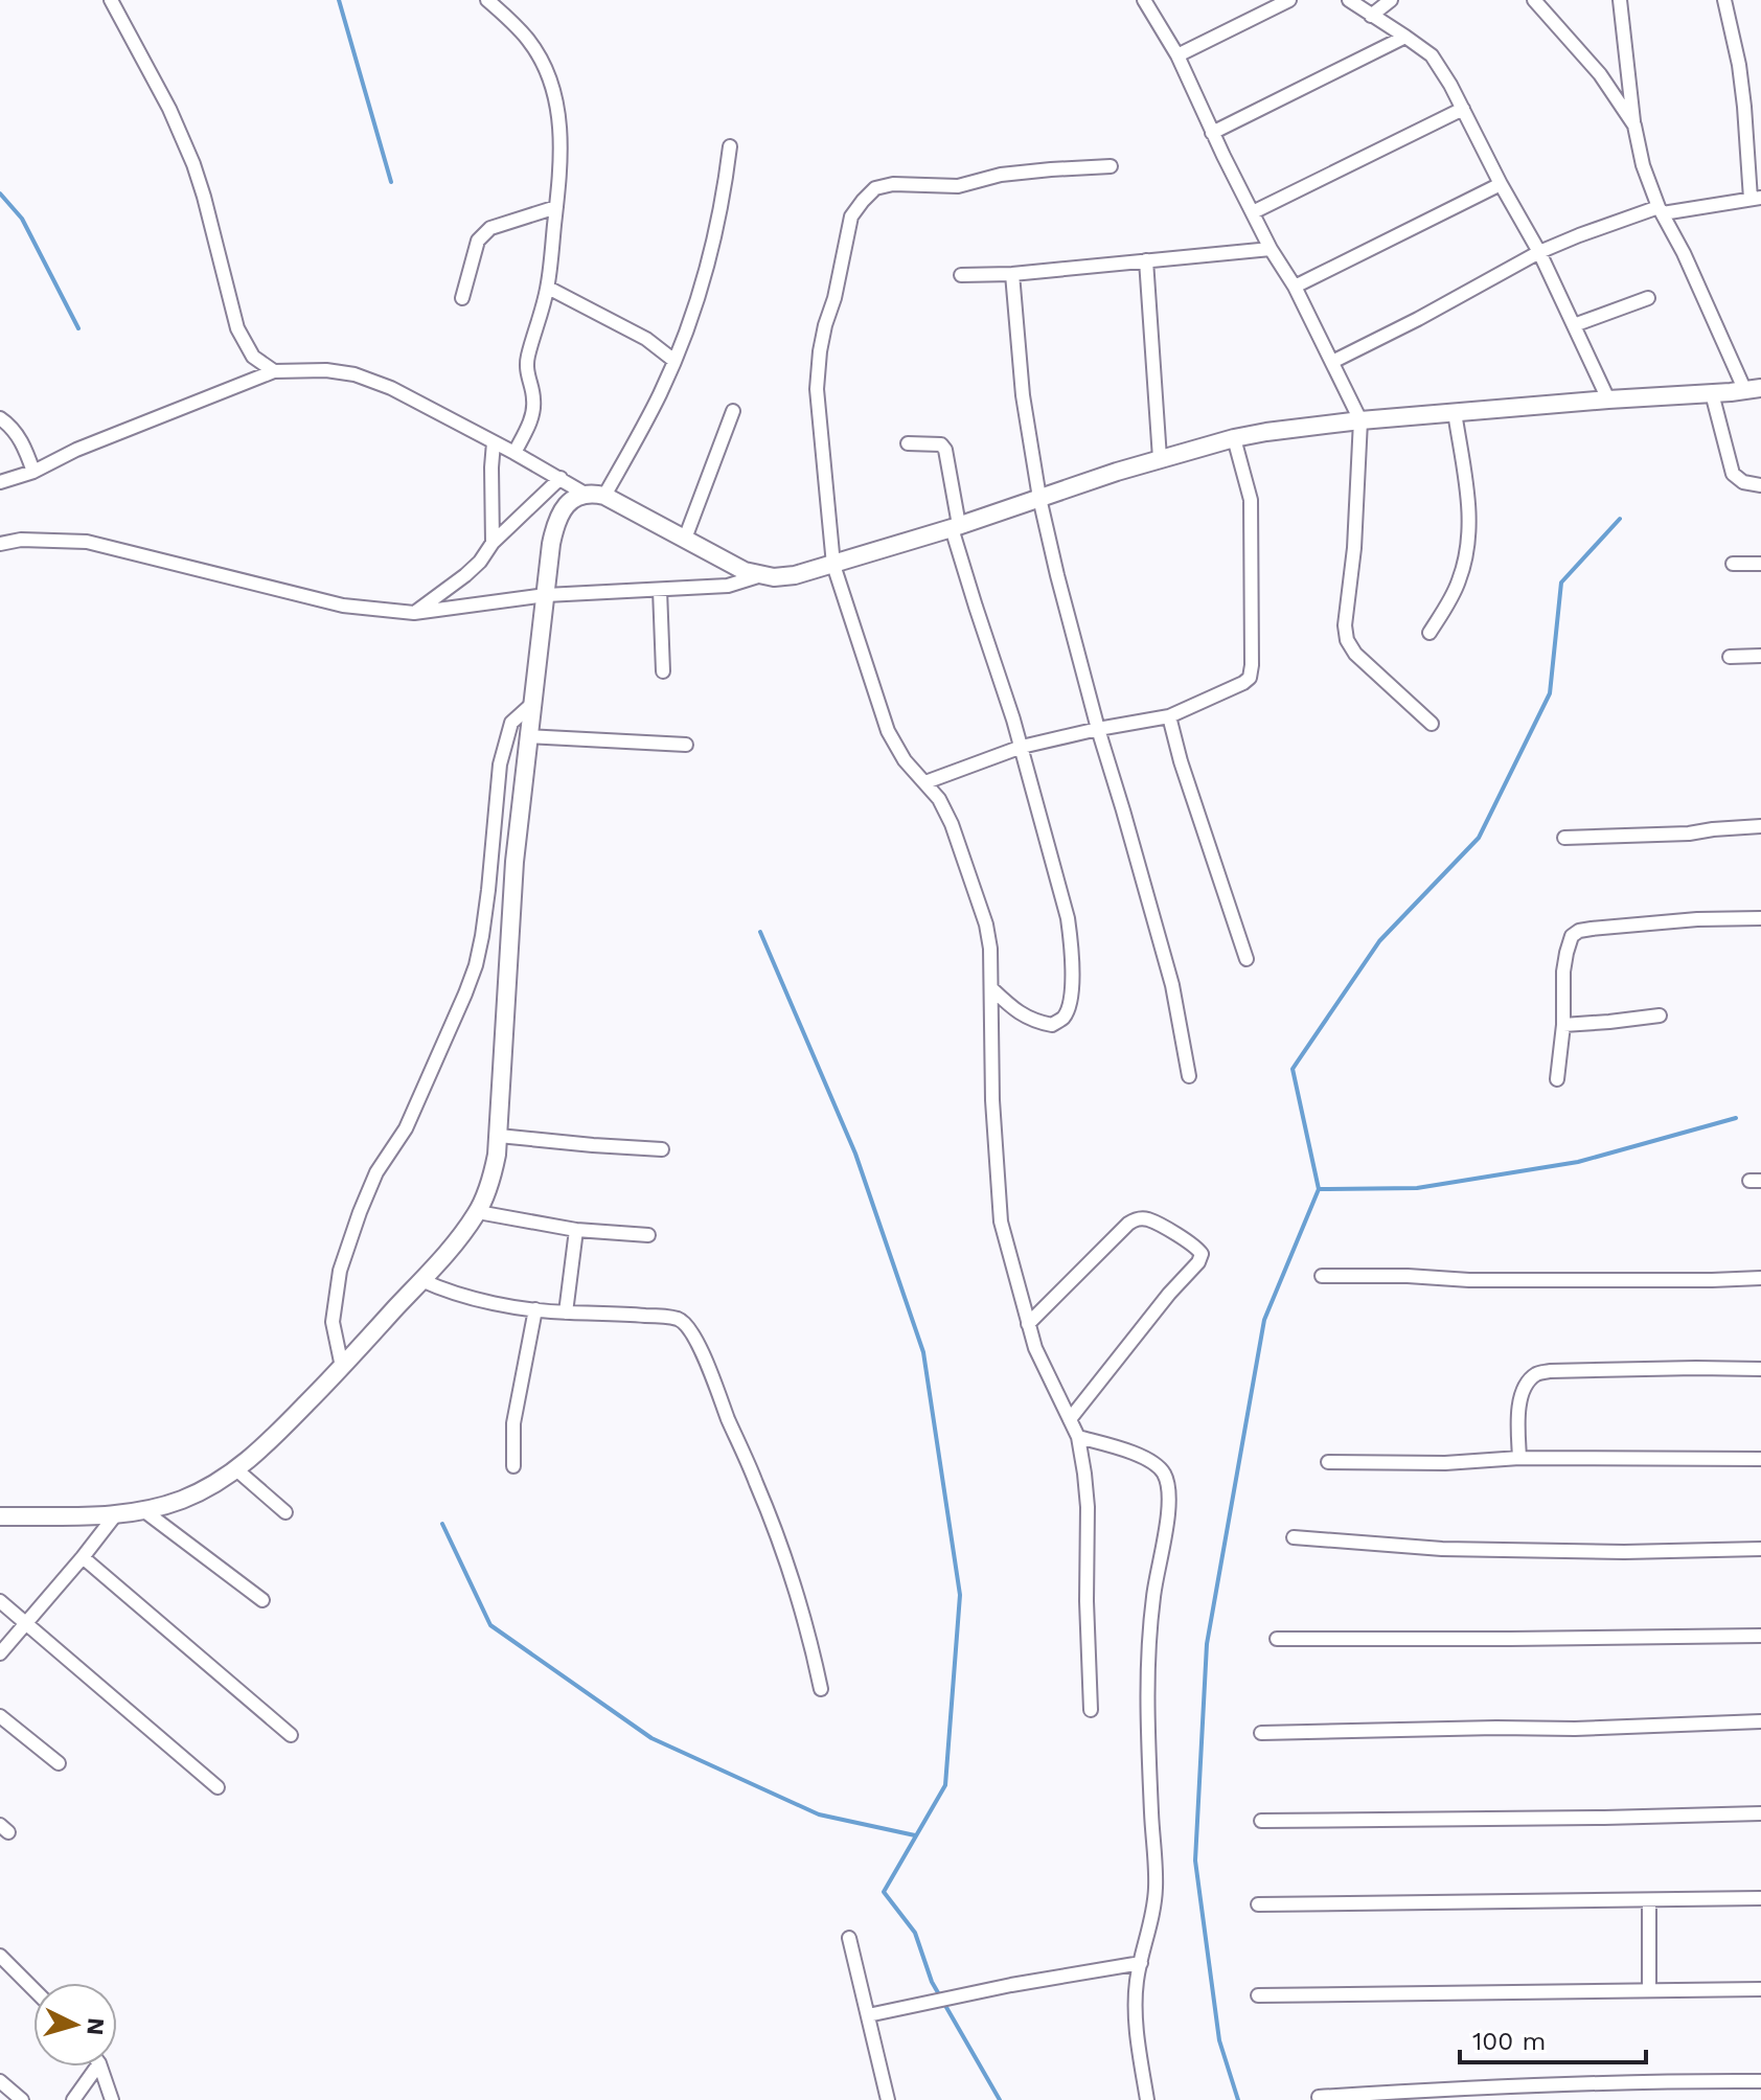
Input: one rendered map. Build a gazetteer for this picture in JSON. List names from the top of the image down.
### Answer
{
  "scale_bar": "100 m",
  "north": "right"
}
